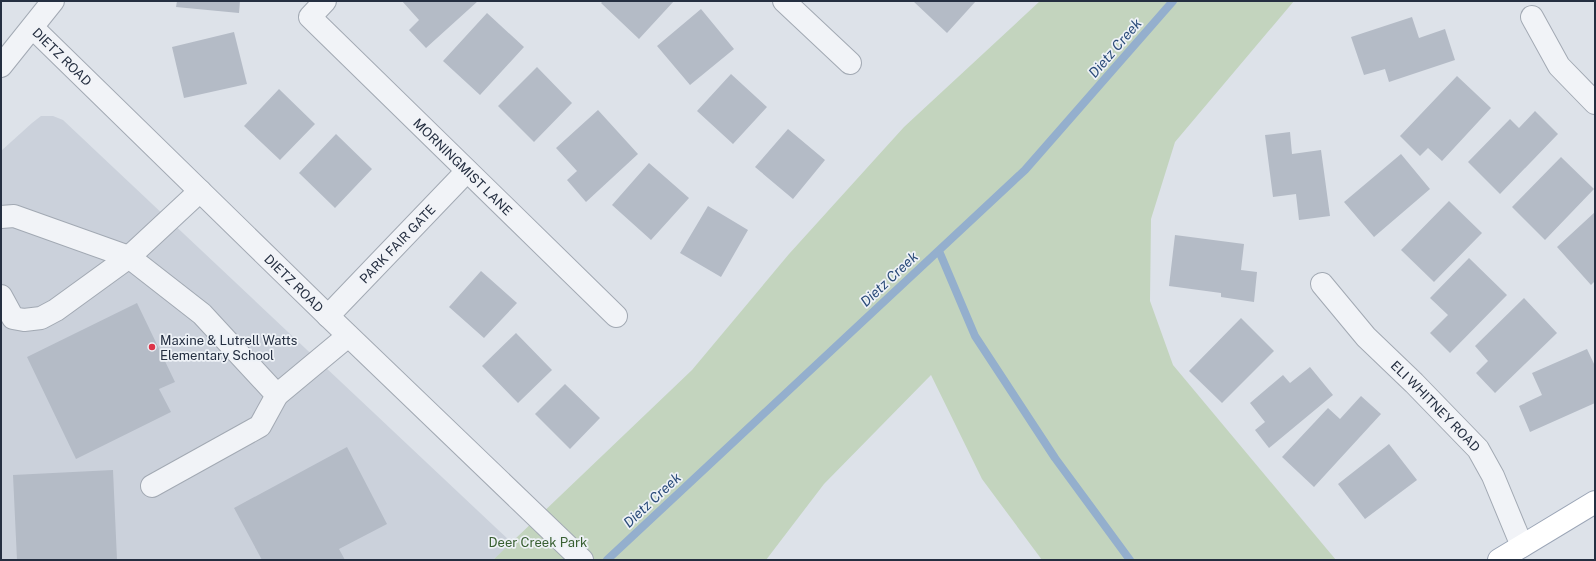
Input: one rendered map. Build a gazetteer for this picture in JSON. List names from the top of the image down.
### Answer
{
  "streets": {
    "street": [
      "DIETZ ROAD",
      "MORNINGMIST LANE",
      "PARK FAIR GATE",
      "ELI WHITNEY ROAD"
    ]
  },
  "crossings": [
    ["DIETZ ROAD", "PARK FAIR GATE"],
    ["MORNINGMIST LANE", "PARK FAIR GATE"]
  ],
  "water": ["Dietz Creek"],
  "parks": ["Deer Creek Park"],
  "places": ["Maxine & Lutrell Watts Elementary School"]
}
